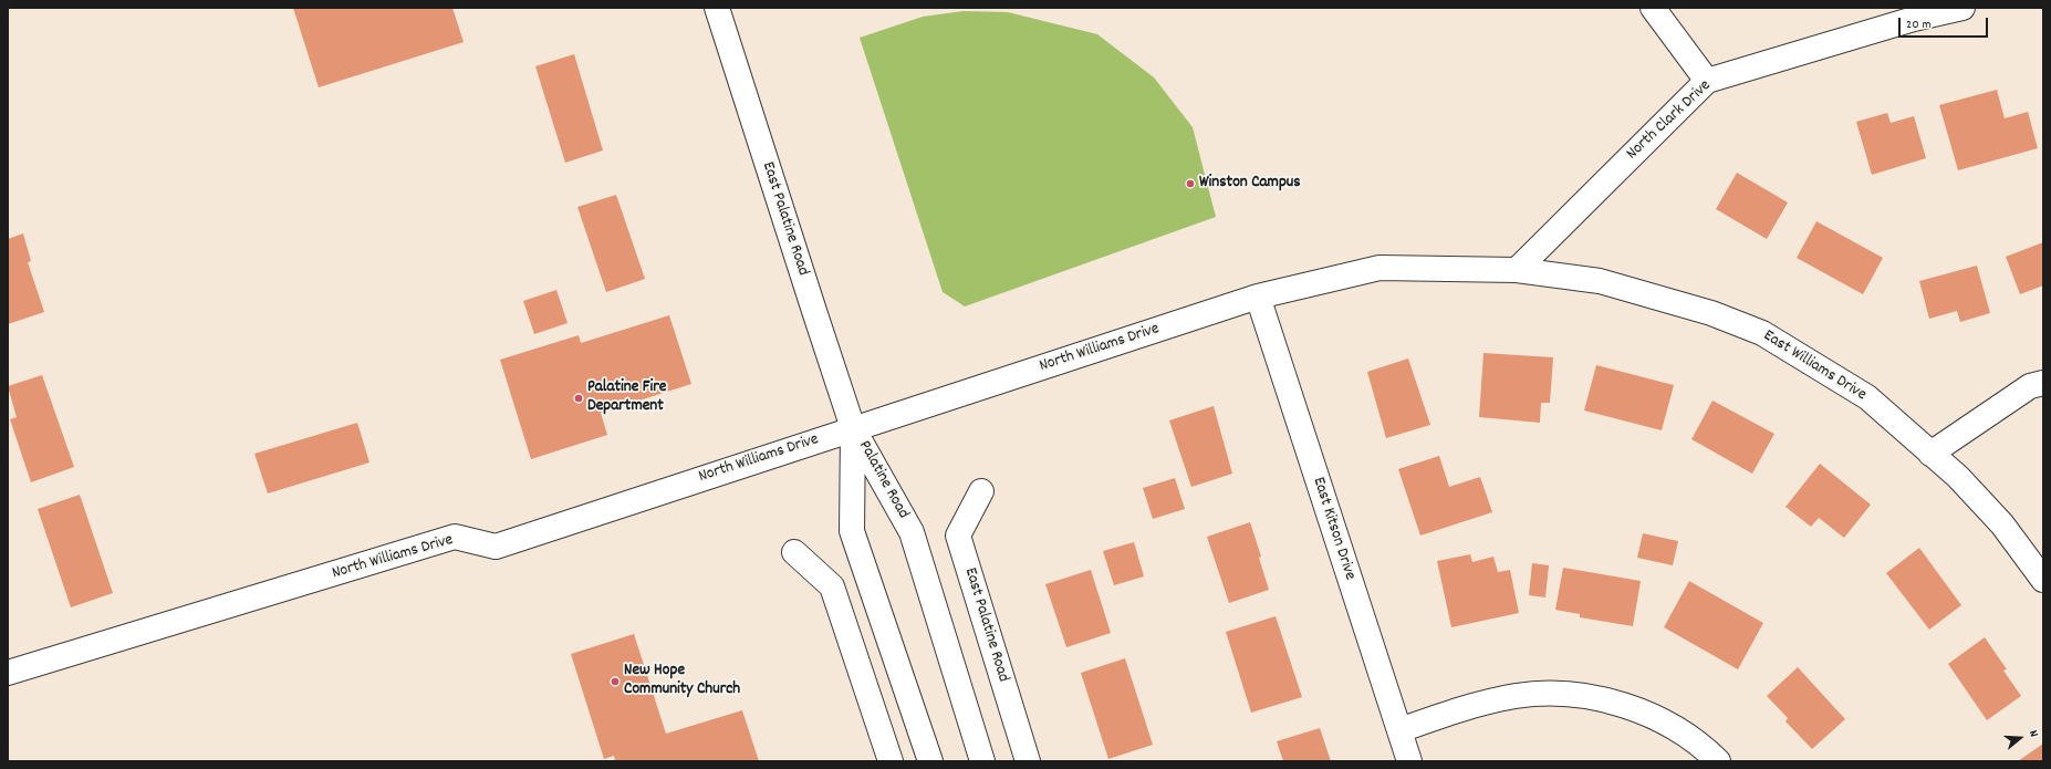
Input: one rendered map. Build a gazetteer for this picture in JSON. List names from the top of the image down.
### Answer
{
  "streets": {
    "street": [
      "North Clark Drive",
      "East Palatine Road",
      "North Williams Drive",
      "East Williams Drive",
      "Palatine Road",
      "East Kitson Drive"
    ]
  },
  "crossings": [
    ["North Clark Drive", "North Williams Drive"],
    ["North Clark Drive", "East Williams Drive"],
    ["East Palatine Road", "North Williams Drive"],
    ["East Palatine Road", "Palatine Road"],
    ["North Williams Drive", "East Williams Drive"],
    ["North Williams Drive", "Palatine Road"],
    ["North Williams Drive", "East Kitson Drive"]
  ],
  "places": ["Winston Campus", "Palatine Fire Department", "New Hope Community Church"],
  "scale_bar": "20 m",
  "north": "right"
}
